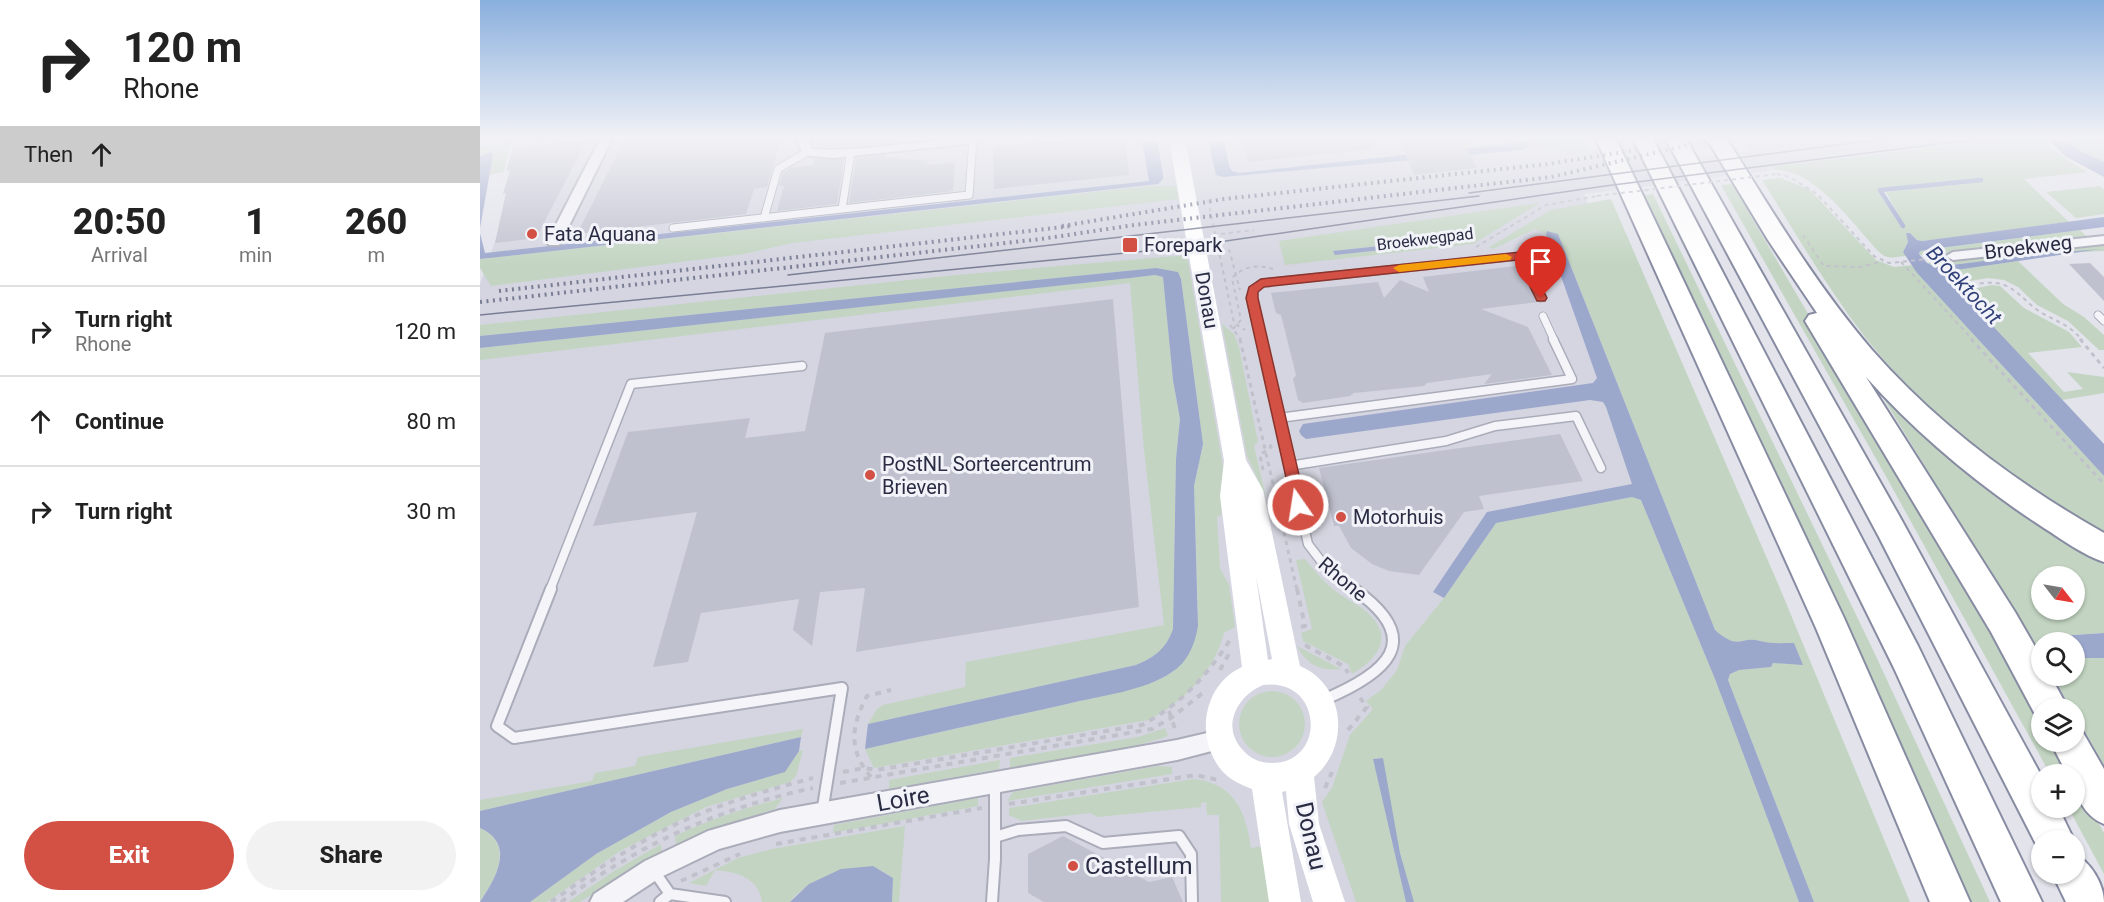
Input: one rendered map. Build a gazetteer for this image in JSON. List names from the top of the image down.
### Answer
{
  "streets": {
    "main road": ["Donau"],
    "street": ["Broekweg", "Loire"],
    "lane": ["Rhone"],
    "path": ["Broekwegpad"]
  },
  "crossings": [
    ["Donau", "Rhone"],
    ["Donau", "Loire"],
    ["Rhone", "Loire"]
  ],
  "water": ["Broektocht"],
  "places": {
    "other": [
      "Fata Aquana",
      "PostNL Sorteercentrum Brieven",
      "Motorhuis",
      "Castellum"
    ],
    "transit": ["Forepark"]
  },
  "north": "bottom right",
  "page": {
    "turn": ["120 m", "Rhone"],
    "then": "Then",
    "eta": [
      "20:50",
      "Arrival",
      "1",
      "min",
      "260",
      "m"
    ],
    "list": [
      {
        "name": "Turn right",
        "note": "Rhone",
        "value": "120 m"
      },
      {
        "name": "Continue",
        "value": "80 m"
      },
      {
        "name": "Turn right",
        "value": "30 m"
      }
    ],
    "map_buttons": ["+", "−"],
    "buttons": ["Exit", "Share"]
  }
}
